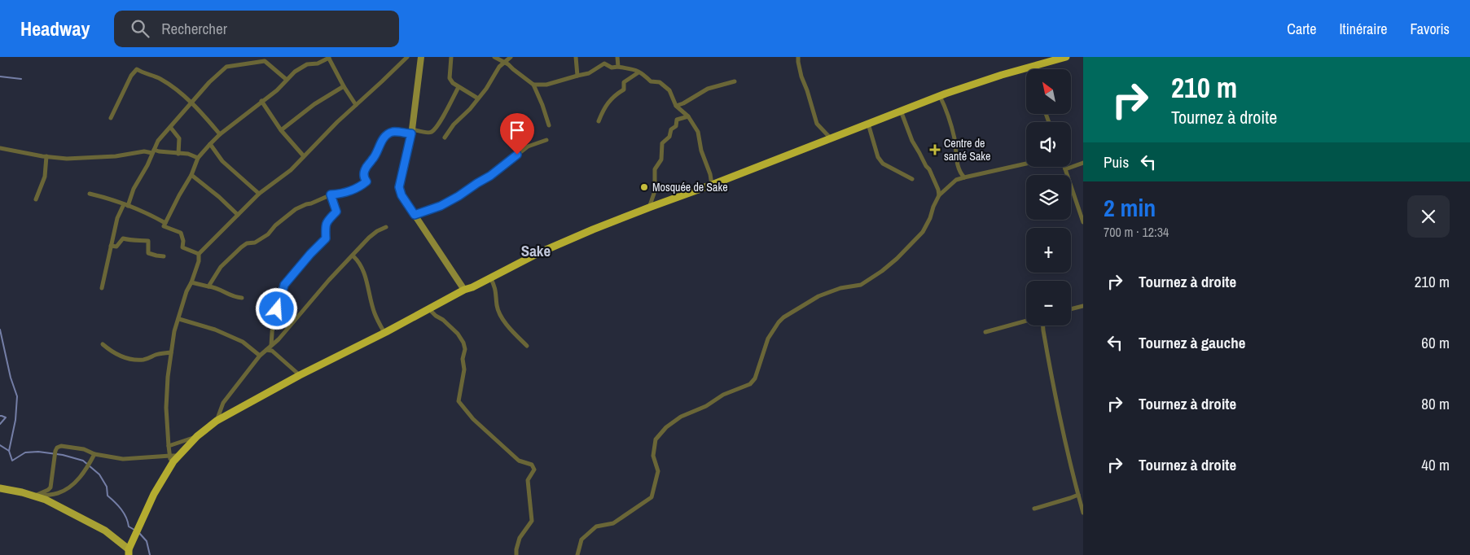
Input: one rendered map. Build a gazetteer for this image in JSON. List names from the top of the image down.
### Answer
{
  "districts": ["Sake"],
  "places": {
    "health": ["Centre de santé Sake"],
    "other": ["Mosquée de Sake"]
  },
  "north": "top left",
  "page": {
    "header": "Headway",
    "search": "Rechercher",
    "nav": ["Carte", "Itinéraire", "Favoris"],
    "turn": ["210 m", "Tournez à droite"],
    "map_buttons": ["+", "−"],
    "then": "Puis",
    "heading": ["2 min", "700 m · 12:34"],
    "list": [
      {
        "name": "Tournez à droite",
        "value": "210 m"
      },
      {
        "name": "Tournez à gauche",
        "value": "60 m"
      },
      {
        "name": "Tournez à droite",
        "value": "80 m"
      },
      {
        "name": "Tournez à droite",
        "value": "40 m"
      }
    ]
  }
}
